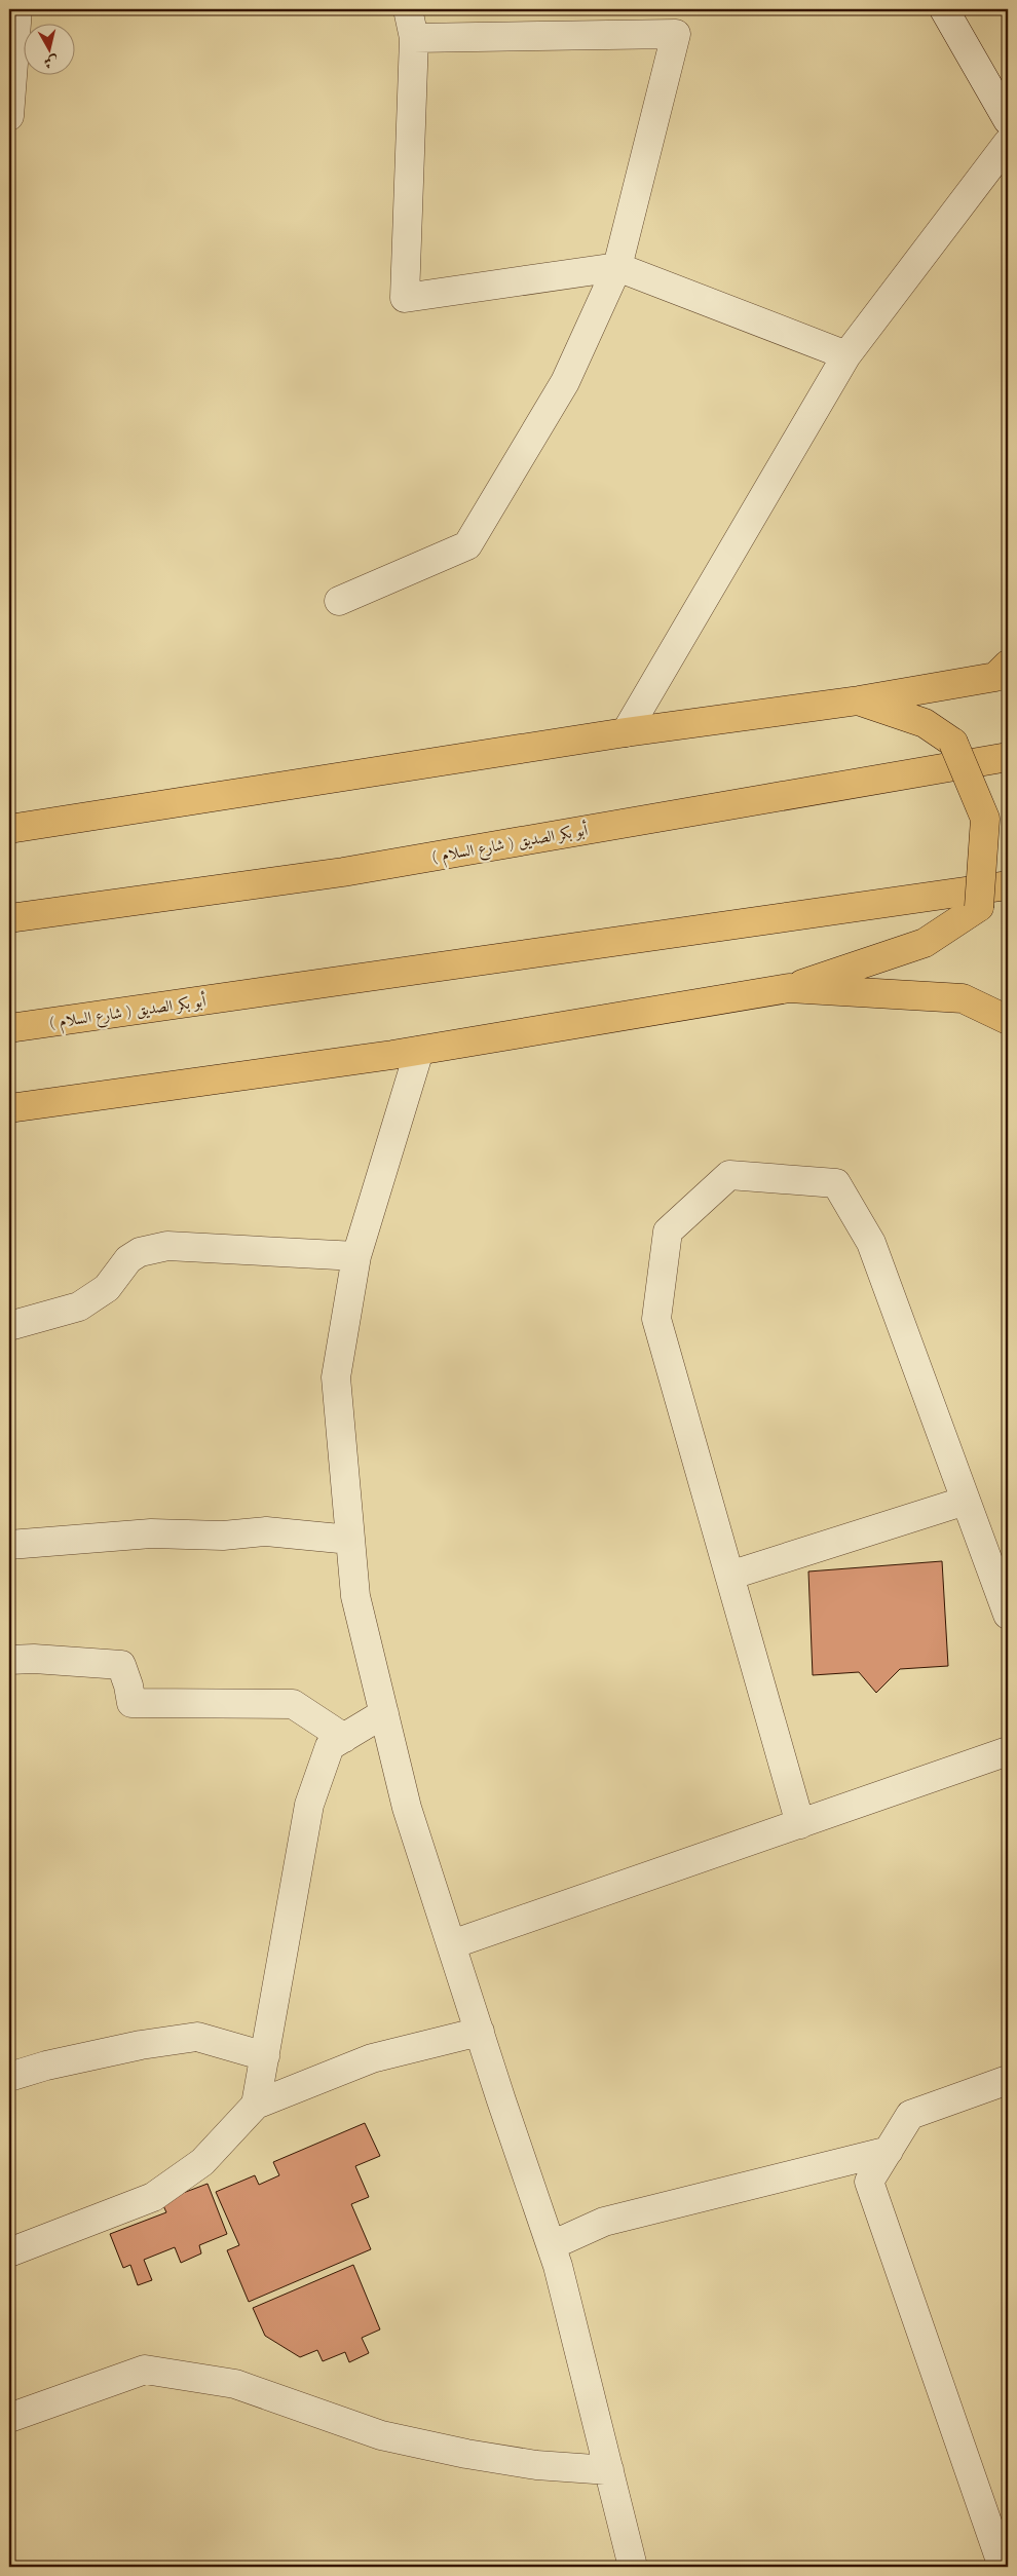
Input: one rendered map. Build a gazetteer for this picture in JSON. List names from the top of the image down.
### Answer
{
  "streets": {
    "main road": ["( شارع السلام ) أبو بكر الصديق"]
  },
  "north": "bottom"
}
